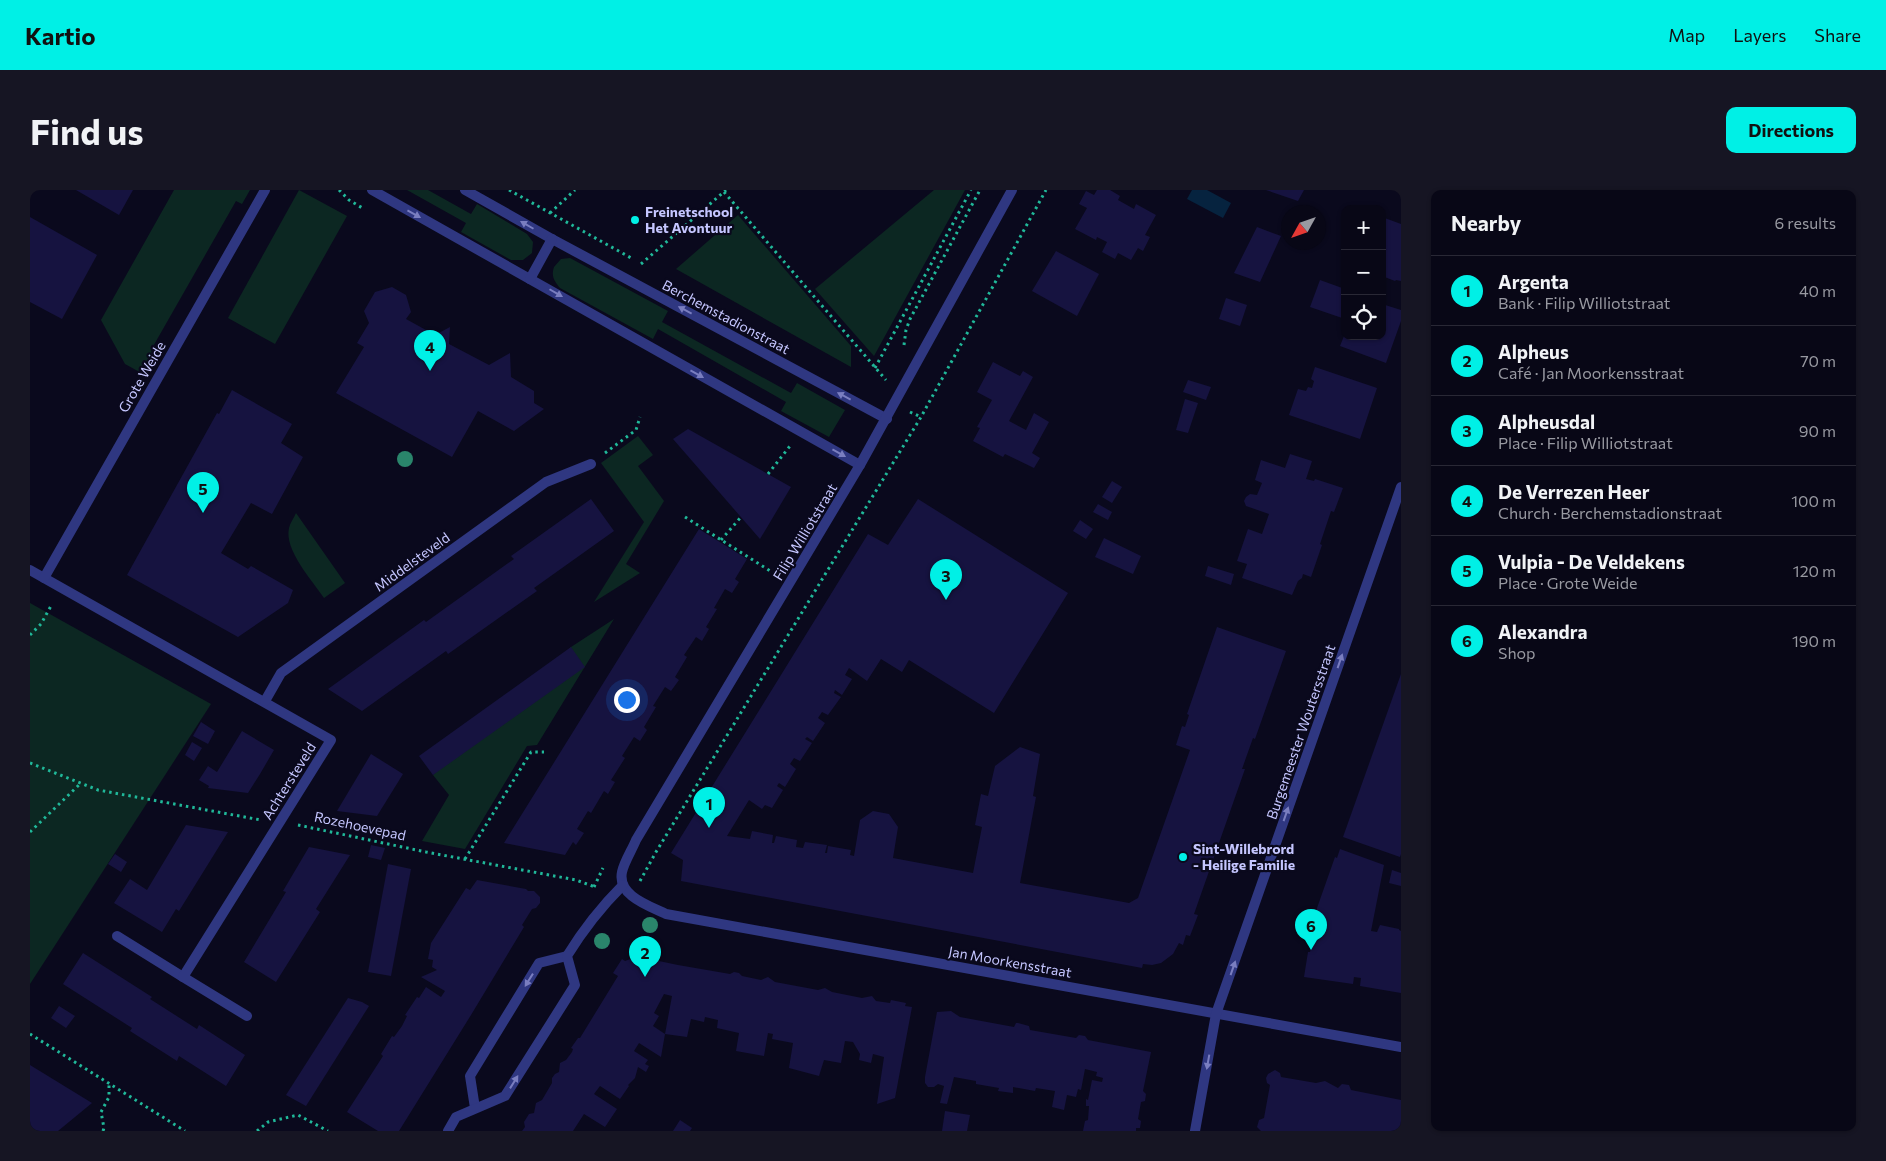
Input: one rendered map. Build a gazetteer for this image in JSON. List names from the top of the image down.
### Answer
{
  "streets": {
    "street": [
      "Berchemstadionstraat",
      "Grote Weide",
      "Filip Williotstraat",
      "Middelsteveld",
      "Burgemeester Woutersstraat",
      "Achtersteveld",
      "Jan Moorkensstraat"
    ],
    "path": ["Rozehoevepad"]
  },
  "crossings": [
    ["Berchemstadionstraat", "Filip Williotstraat"],
    ["Grote Weide", "Achtersteveld"],
    ["Filip Williotstraat", "Rozehoevepad"],
    ["Filip Williotstraat", "Jan Moorkensstraat"],
    ["Middelsteveld", "Achtersteveld"],
    ["Burgemeester Woutersstraat", "Jan Moorkensstraat"],
    ["Achtersteveld", "Rozehoevepad"],
    ["Rozehoevepad", "Jan Moorkensstraat"]
  ],
  "places": ["Freinetschool Het Avontuur", "Sint-Willebrord - Heilige Familie"],
  "north": "bottom left",
  "page": {
    "header": "Kartio",
    "nav": ["Map", "Layers", "Share"],
    "buttons": "Directions",
    "title": "Find us",
    "heading": ["Nearby", "6 results"],
    "map_buttons": ["+", "−"],
    "list": [
      {
        "mark": "1",
        "name": "Argenta",
        "note": "Bank · Filip Williotstraat",
        "value": "40 m"
      },
      {
        "mark": "2",
        "name": "Alpheus",
        "note": "Café · Jan Moorkensstraat",
        "value": "70 m"
      },
      {
        "mark": "3",
        "name": "Alpheusdal",
        "note": "Place · Filip Williotstraat",
        "value": "90 m"
      },
      {
        "mark": "4",
        "name": "De Verrezen Heer",
        "note": "Church · Berchemstadionstraat",
        "value": "100 m"
      },
      {
        "mark": "5",
        "name": "Vulpia - De Veldekens",
        "note": "Place · Grote Weide",
        "value": "120 m"
      },
      {
        "mark": "6",
        "name": "Alexandra",
        "note": "Shop",
        "value": "190 m"
      }
    ],
    "pins": [
      "4",
      "5",
      "3",
      "1",
      "6",
      "2"
    ]
  }
}
